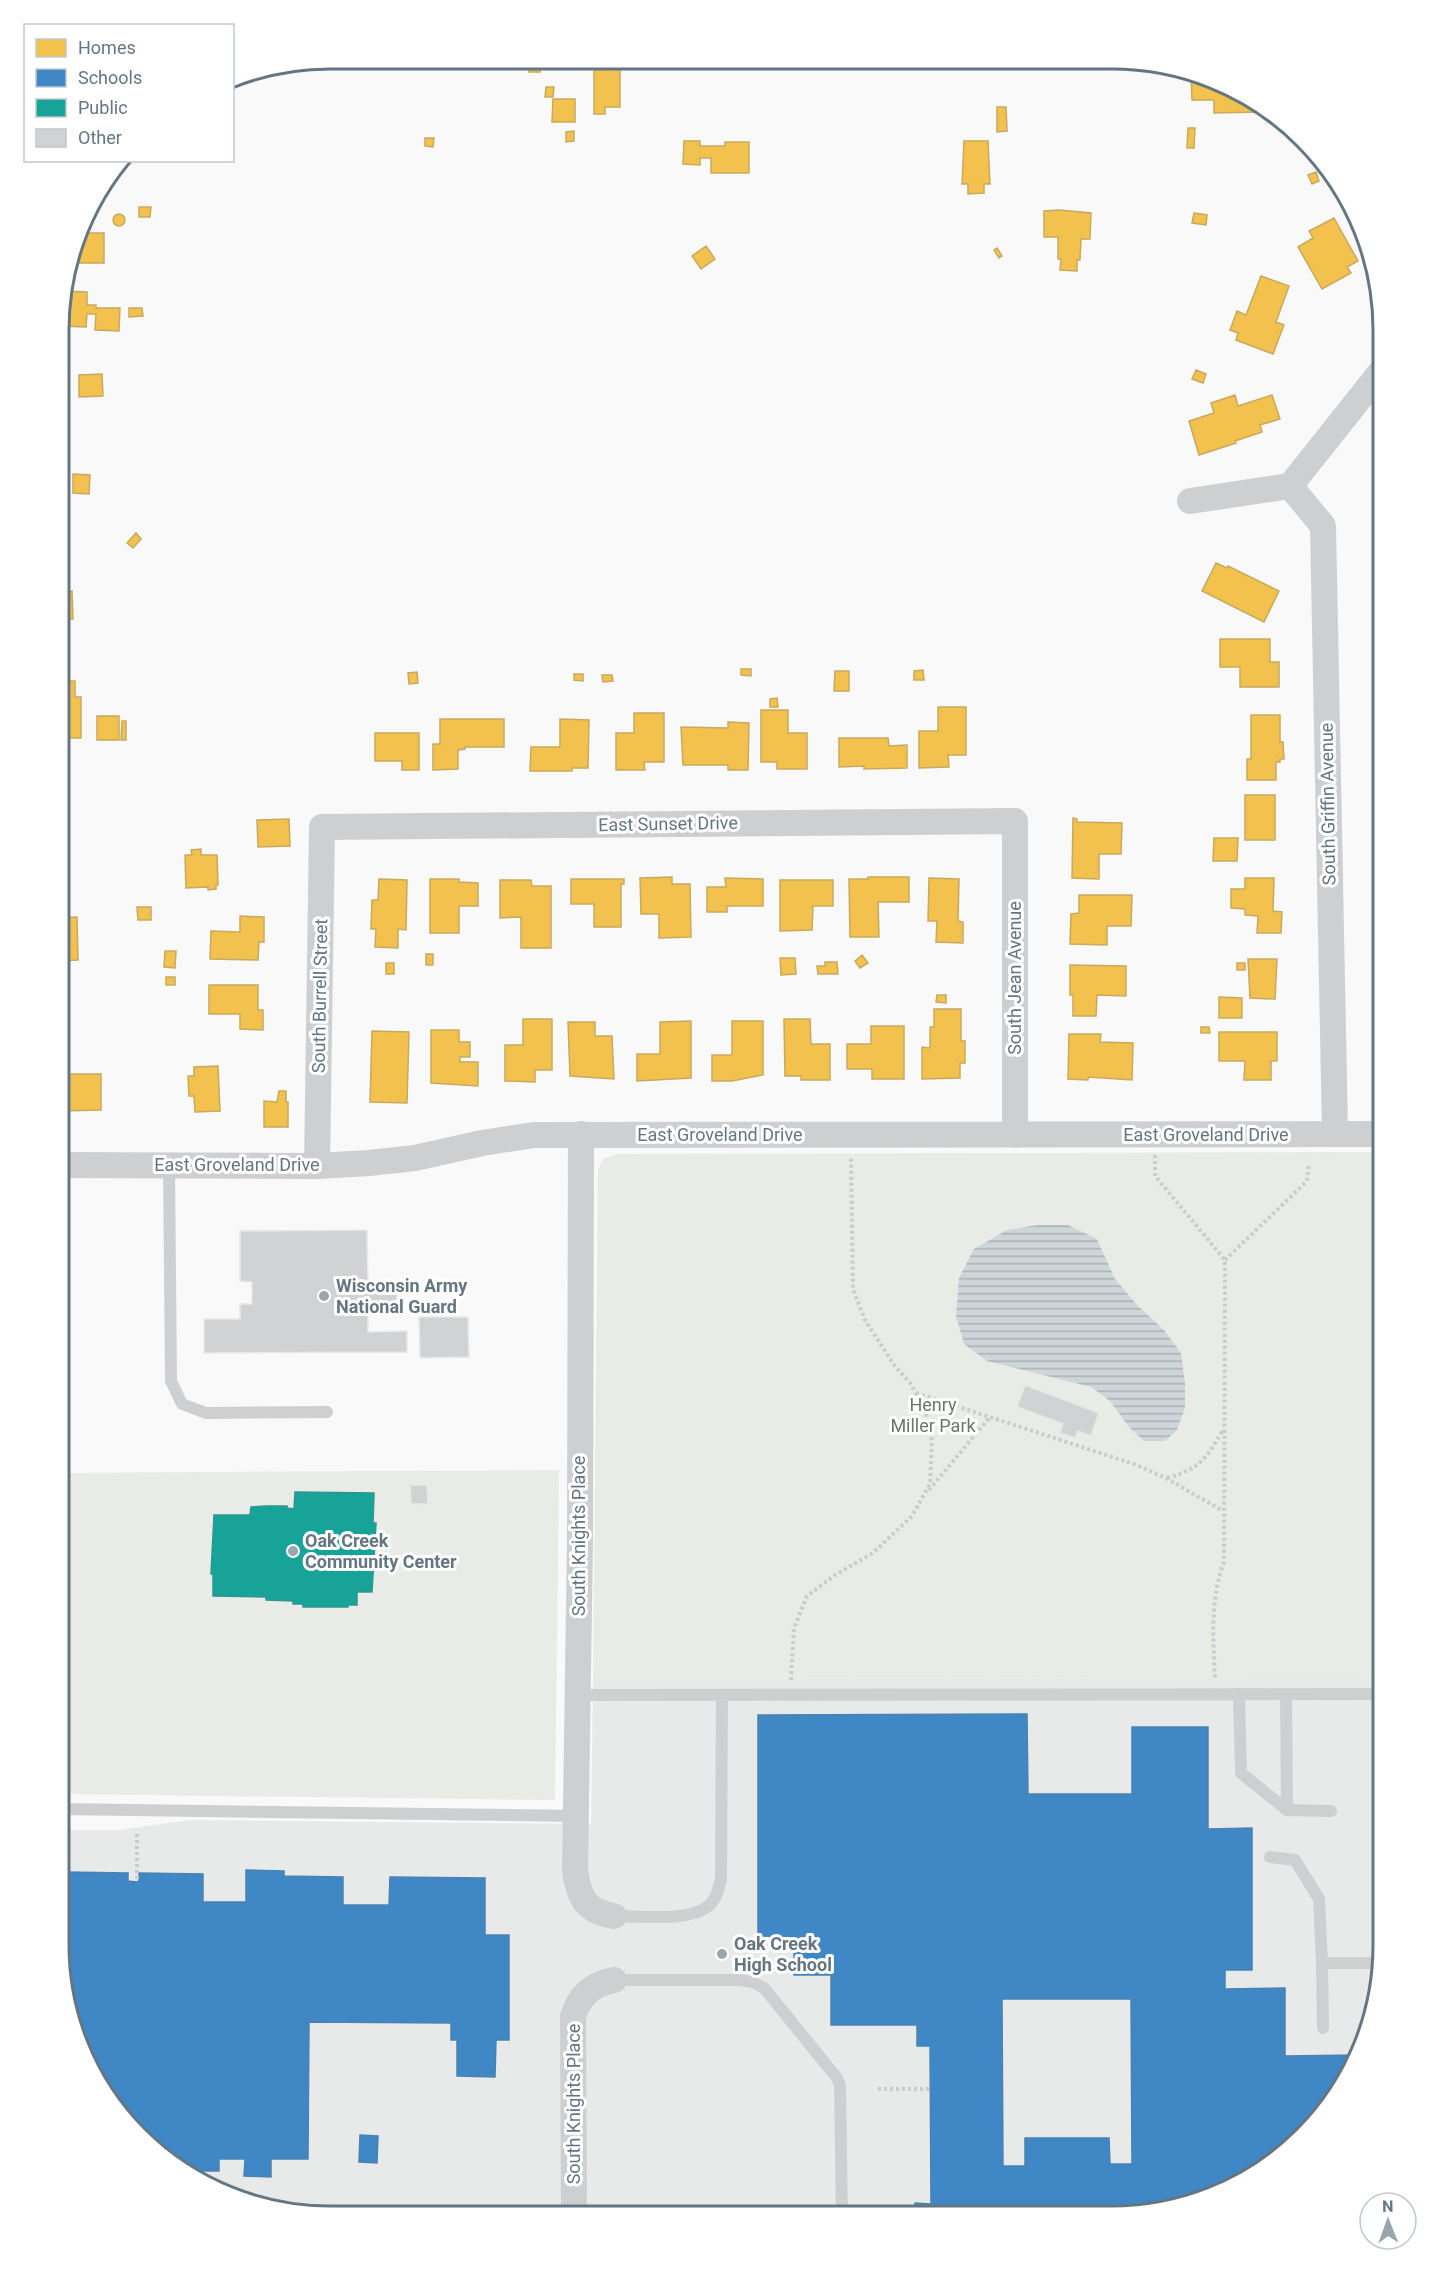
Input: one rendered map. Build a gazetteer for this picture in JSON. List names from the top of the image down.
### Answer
{
  "streets": {
    "street": [
      "South Griffin Avenue",
      "East Sunset Drive",
      "South Jean Avenue",
      "South Burrell Street",
      "East Groveland Drive",
      "South Knights Place"
    ]
  },
  "crossings": [
    ["South Griffin Avenue", "East Groveland Drive"],
    ["East Sunset Drive", "South Jean Avenue"],
    ["East Sunset Drive", "South Burrell Street"],
    ["South Jean Avenue", "East Groveland Drive"],
    ["South Burrell Street", "East Groveland Drive"],
    ["East Groveland Drive", "South Knights Place"]
  ],
  "parks": ["Henry Miller Park"],
  "places": ["Wisconsin Army National Guard", "Oak Creek Community Center", "Oak Creek High School"],
  "legend": [
    "Homes",
    "Schools",
    "Public",
    "Other"
  ],
  "north": "top"
}
